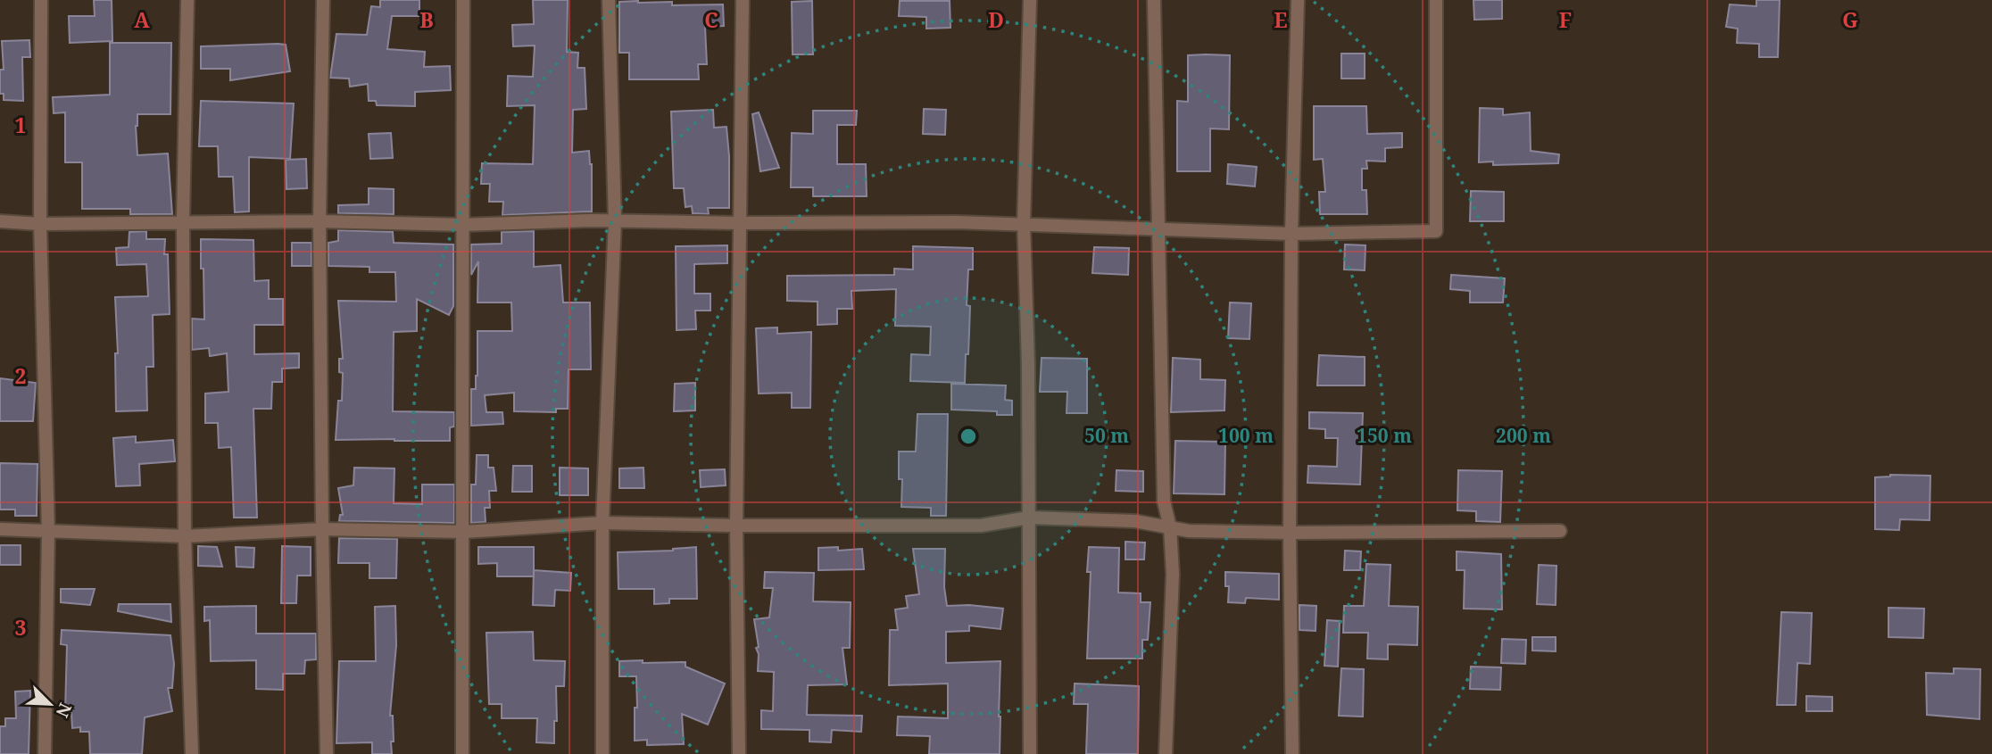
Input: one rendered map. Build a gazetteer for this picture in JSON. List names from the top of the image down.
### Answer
{
  "north": "bottom right",
  "grid": {
    "columns": [
      "A",
      "B",
      "C",
      "D",
      "E",
      "F",
      "G"
    ],
    "rows": ["1", "2", "3"]
  },
  "rings": [
    "50 m",
    "100 m",
    "150 m",
    "200 m"
  ]
}
